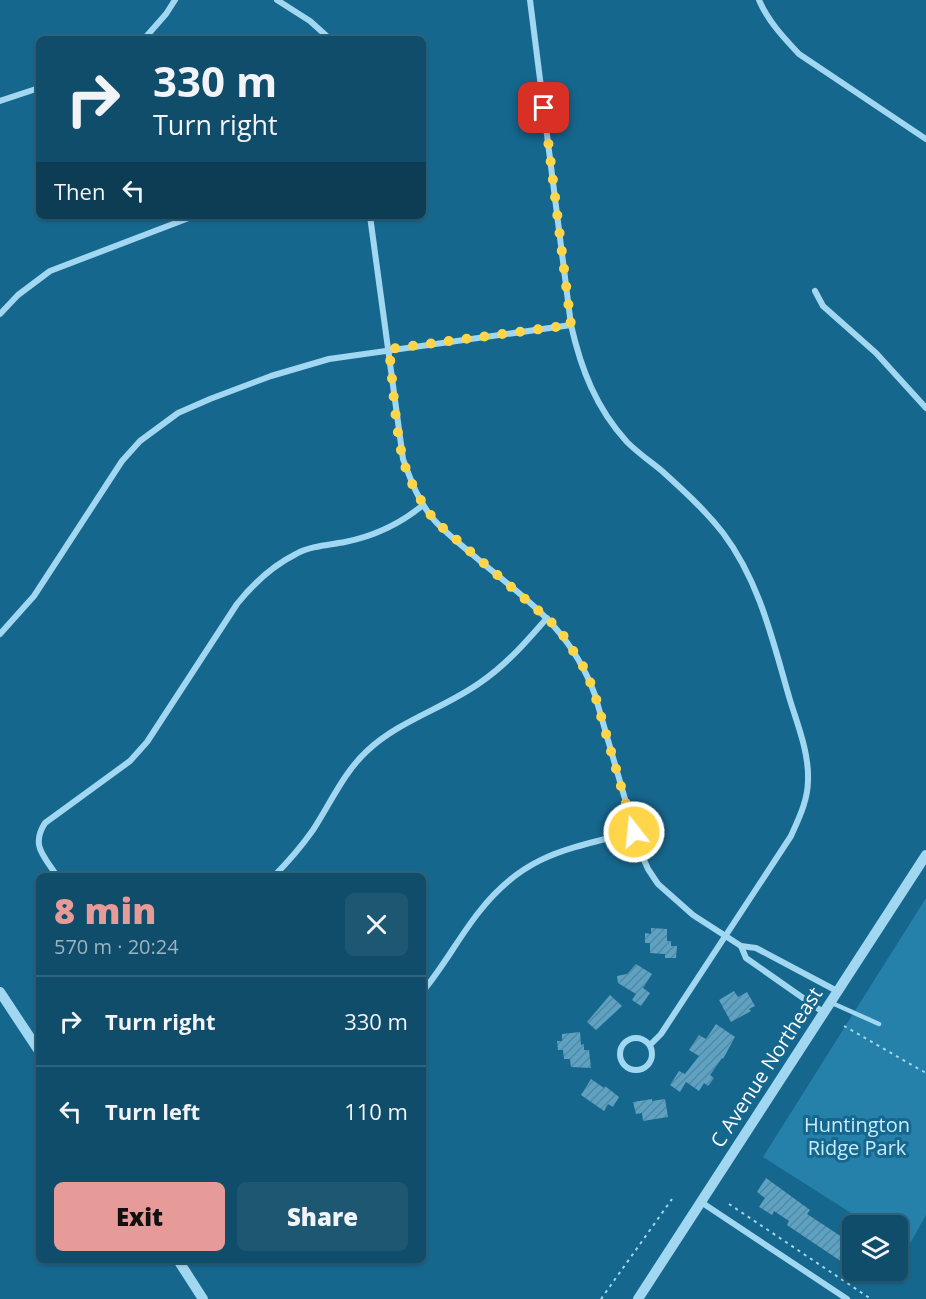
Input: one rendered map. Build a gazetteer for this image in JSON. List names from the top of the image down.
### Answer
{
  "streets": {
    "street": ["C Avenue Northeast"]
  },
  "parks": ["Huntington Ridge Park"],
  "page": {
    "turn": ["330 m", "Turn right"],
    "then": "Then",
    "heading": ["8 min", "570 m · 20:24"],
    "list": [
      {
        "name": "Turn right",
        "value": "330 m"
      },
      {
        "name": "Turn left",
        "value": "110 m"
      }
    ],
    "buttons": ["Exit", "Share"]
  }
}
